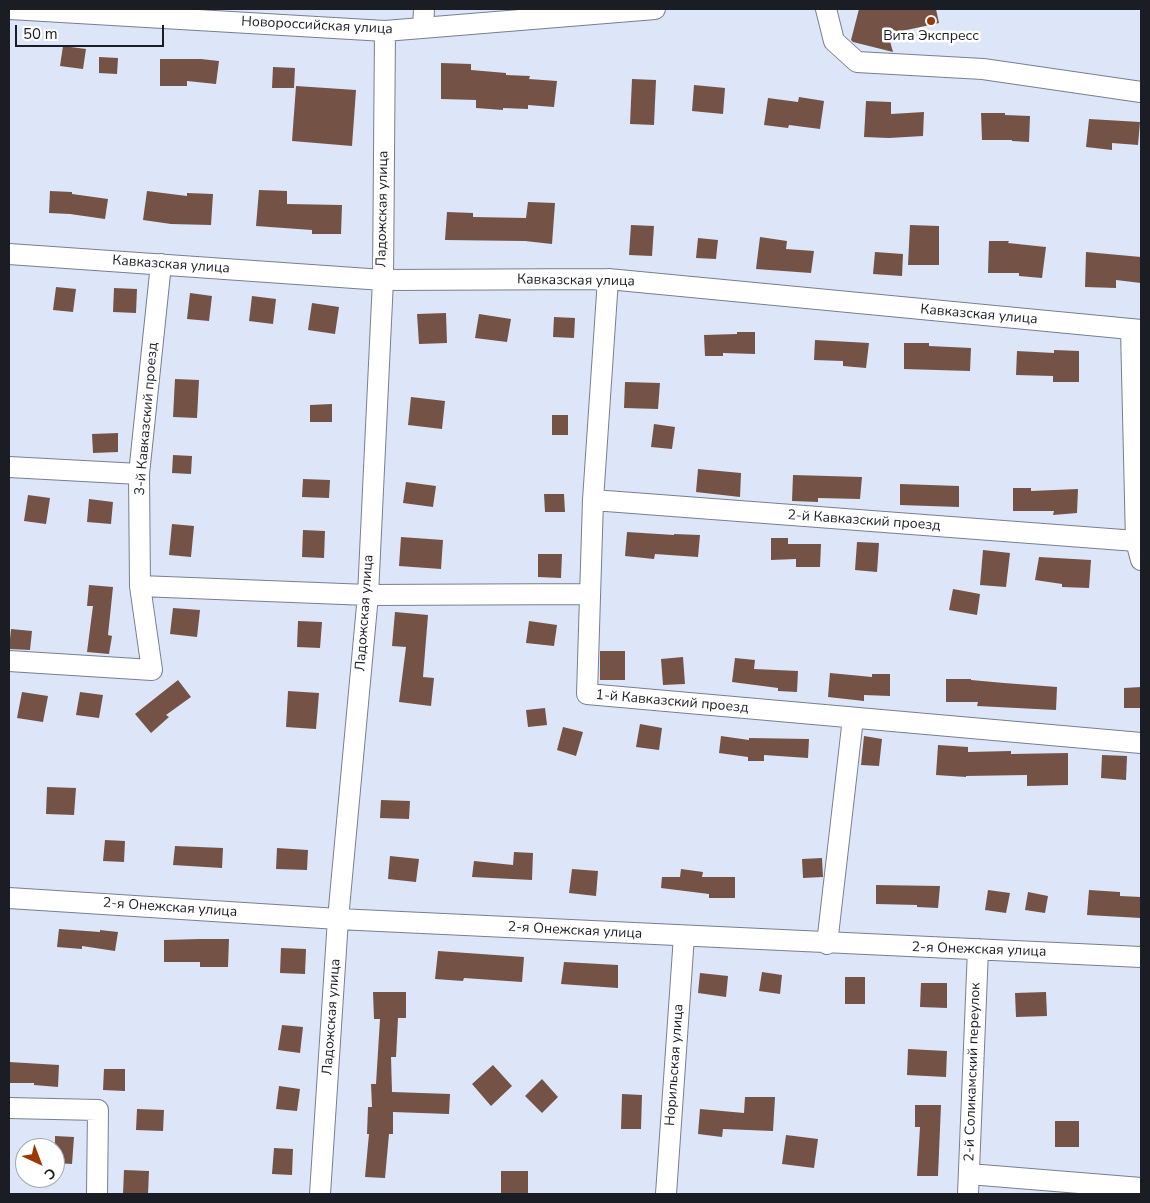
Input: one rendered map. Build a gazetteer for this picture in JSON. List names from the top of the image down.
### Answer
{
  "streets": {
    "street": [
      "Новороссийская улица",
      "Ладожская улица",
      "Кавказская улица",
      "3-й Кавказский проезд",
      "2-й Кавказский проезд",
      "1-й Кавказский проезд",
      "2-я Онежская улица",
      "Норильская улица",
      "2-й Соликамский переулок"
    ]
  },
  "crossings": [
    ["Новороссийская улица", "Ладожская улица"],
    ["Ладожская улица", "Кавказская улица"],
    ["Ладожская улица", "2-я Онежская улица"],
    ["Кавказская улица", "3-й Кавказский проезд"],
    ["Кавказская улица", "1-й Кавказский проезд"],
    ["2-й Кавказский проезд", "1-й Кавказский проезд"],
    ["2-я Онежская улица", "Норильская улица"],
    ["2-я Онежская улица", "2-й Соликамский переулок"]
  ],
  "places": ["Вита Экспресс"],
  "scale_bar": "50 m",
  "north": "bottom right"
}
